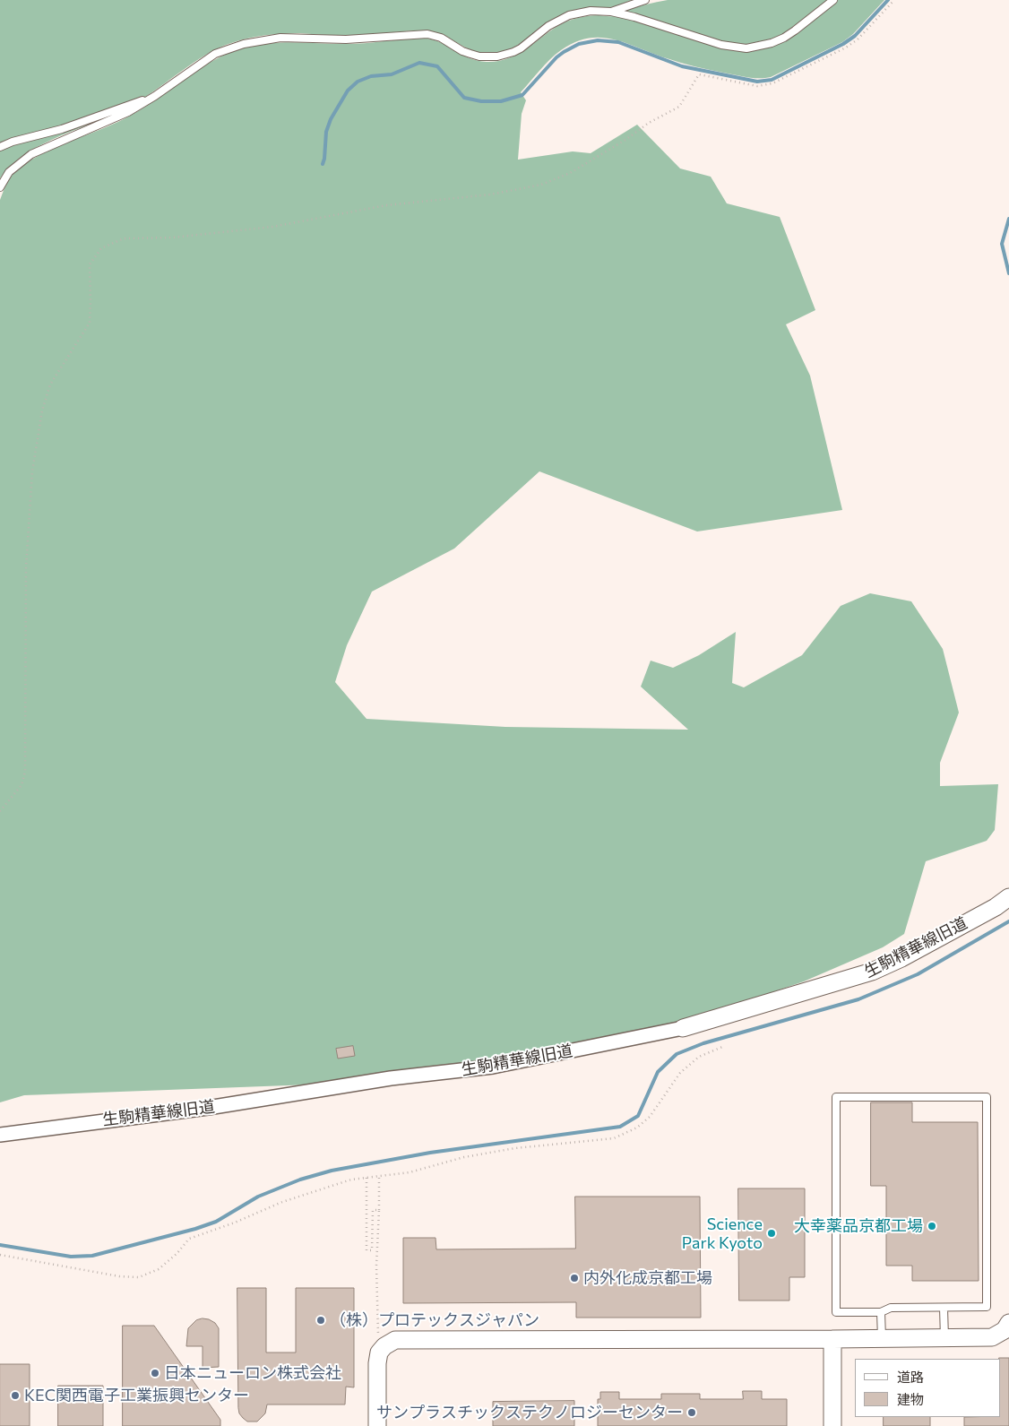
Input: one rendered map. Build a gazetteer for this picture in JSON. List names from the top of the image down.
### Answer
{
  "streets": {
    "street": ["生駒精華線旧道"]
  },
  "places": [
    "大幸薬品京都工場",
    "Science Park Kyoto",
    "内外化成京都工場",
    "（株）プロテックスジャパン",
    "日本ニューロン株式会社",
    "KEC関西電子工業振興センター",
    "サンプラスチックステクノロジーセンター"
  ],
  "legend": ["道路", "建物"]
}
